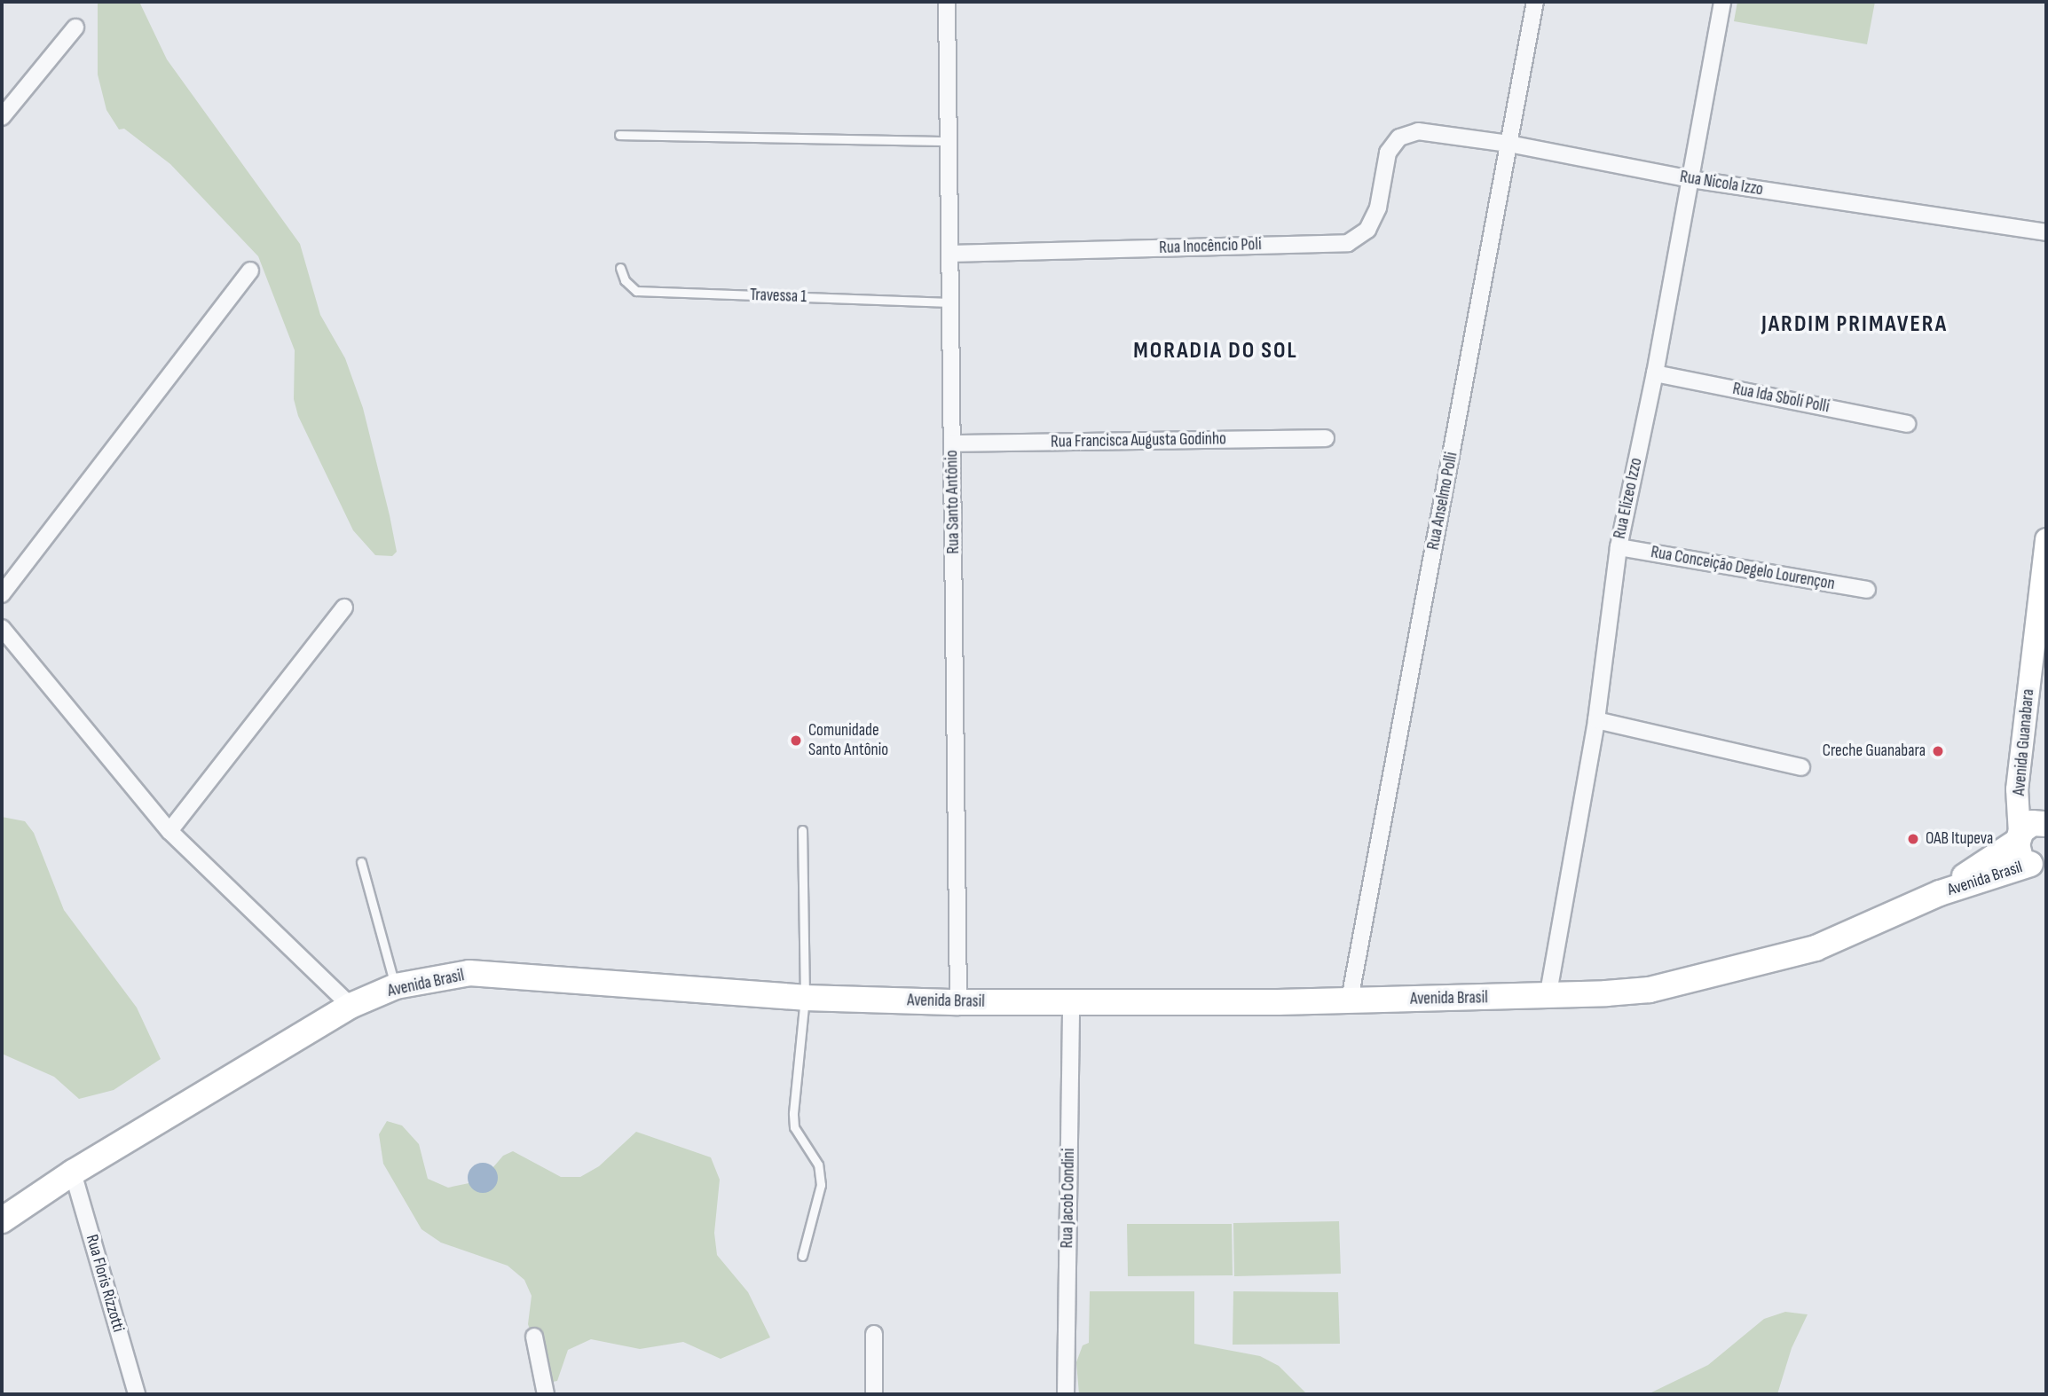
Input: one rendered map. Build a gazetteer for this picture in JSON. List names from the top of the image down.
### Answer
{
  "streets": {
    "main road": ["Avenida Guanabara", "Avenida Brasil"],
    "street": [
      "Rua Nicola Izzo",
      "Rua Inocêncio Poli",
      "Rua Ida Sboli Polli",
      "Rua Francisca Augusta Godinho",
      "Rua Elizeo Izzo",
      "Rua Anselmo Polli",
      "Rua Santo Antônio",
      "Rua Conceição Degelo Lourençon",
      "Rua Jacob Condini",
      "Rua Floris Rizzotti"
    ],
    "lane": ["Travessa 1"]
  },
  "crossings": [
    ["Rua Nicola Izzo", "Rua Inocêncio Poli"],
    ["Rua Nicola Izzo", "Rua Elizeo Izzo"],
    ["Rua Nicola Izzo", "Rua Anselmo Polli"],
    ["Rua Inocêncio Poli", "Rua Santo Antônio"],
    ["Travessa 1", "Rua Santo Antônio"],
    ["Rua Ida Sboli Polli", "Rua Elizeo Izzo"],
    ["Rua Francisca Augusta Godinho", "Rua Santo Antônio"],
    ["Rua Elizeo Izzo", "Rua Conceição Degelo Lourençon"],
    ["Rua Elizeo Izzo", "Avenida Brasil"],
    ["Rua Anselmo Polli", "Avenida Brasil"],
    ["Rua Santo Antônio", "Avenida Brasil"],
    ["Avenida Guanabara", "Avenida Brasil"],
    ["Avenida Brasil", "Rua Jacob Condini"],
    ["Avenida Brasil", "Rua Floris Rizzotti"]
  ],
  "districts": ["JARDIM PRIMAVERA", "MORADIA DO SOL"],
  "places": ["Comunidade Santo Antônio", "Creche Guanabara", "OAB Itupeva"]
}
